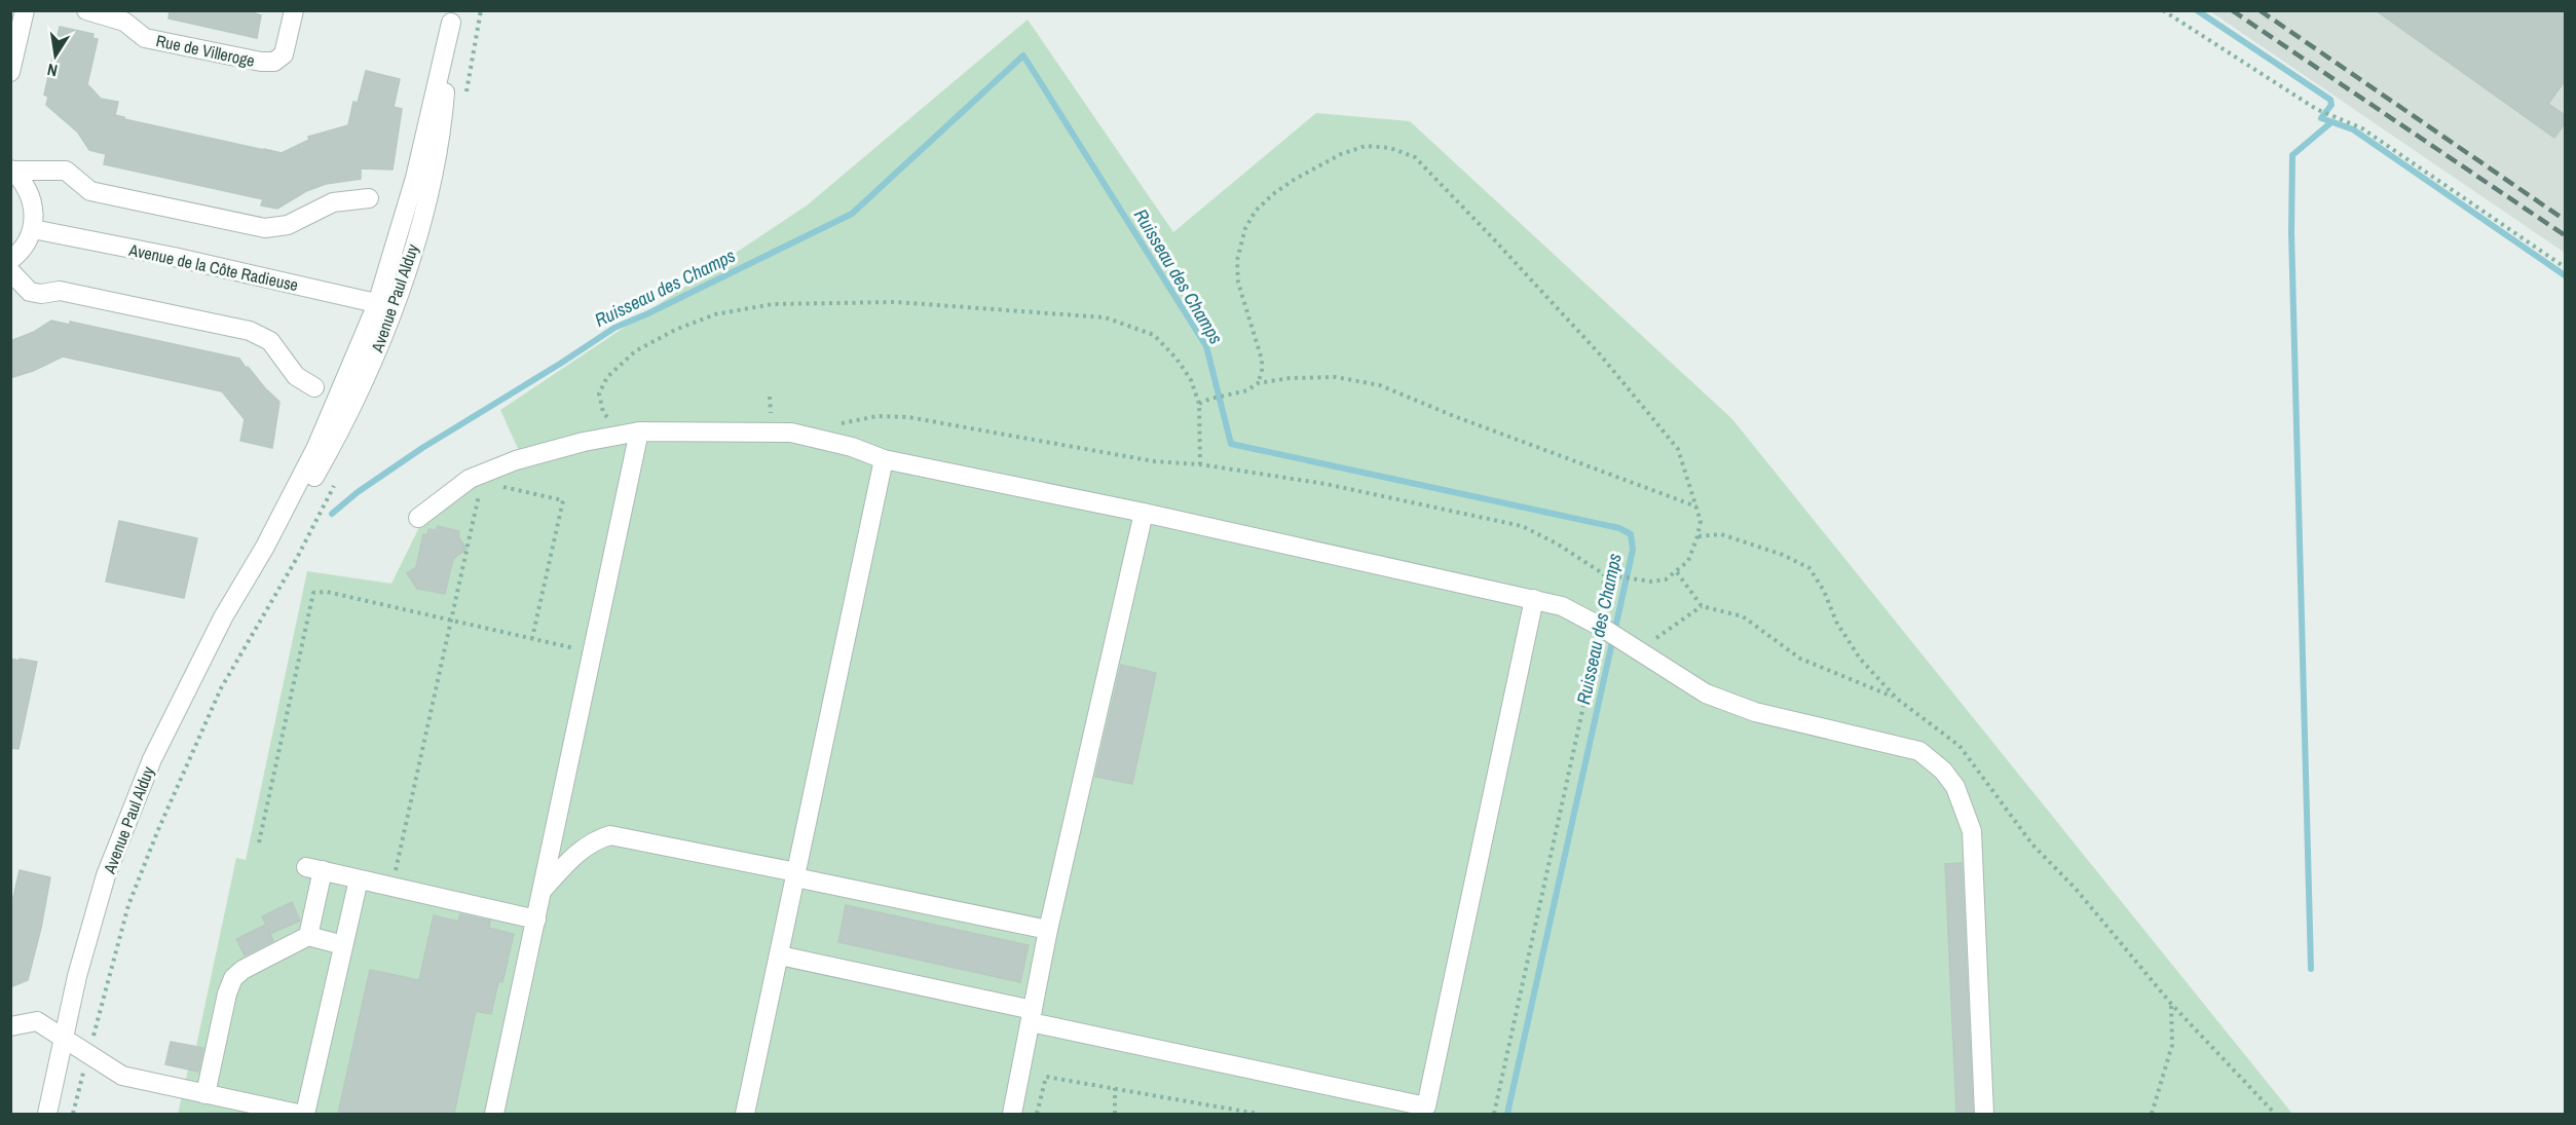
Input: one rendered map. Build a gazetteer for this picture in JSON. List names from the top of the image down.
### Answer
{
  "streets": {
    "street": ["Rue de Villeroge", "Avenue de la Côte Radieuse", "Avenue Paul Alduy"]
  },
  "crossings": [
    ["Avenue de la Côte Radieuse", "Avenue Paul Alduy"]
  ],
  "water": ["Ruisseau des Champs"],
  "north": "bottom"
}
